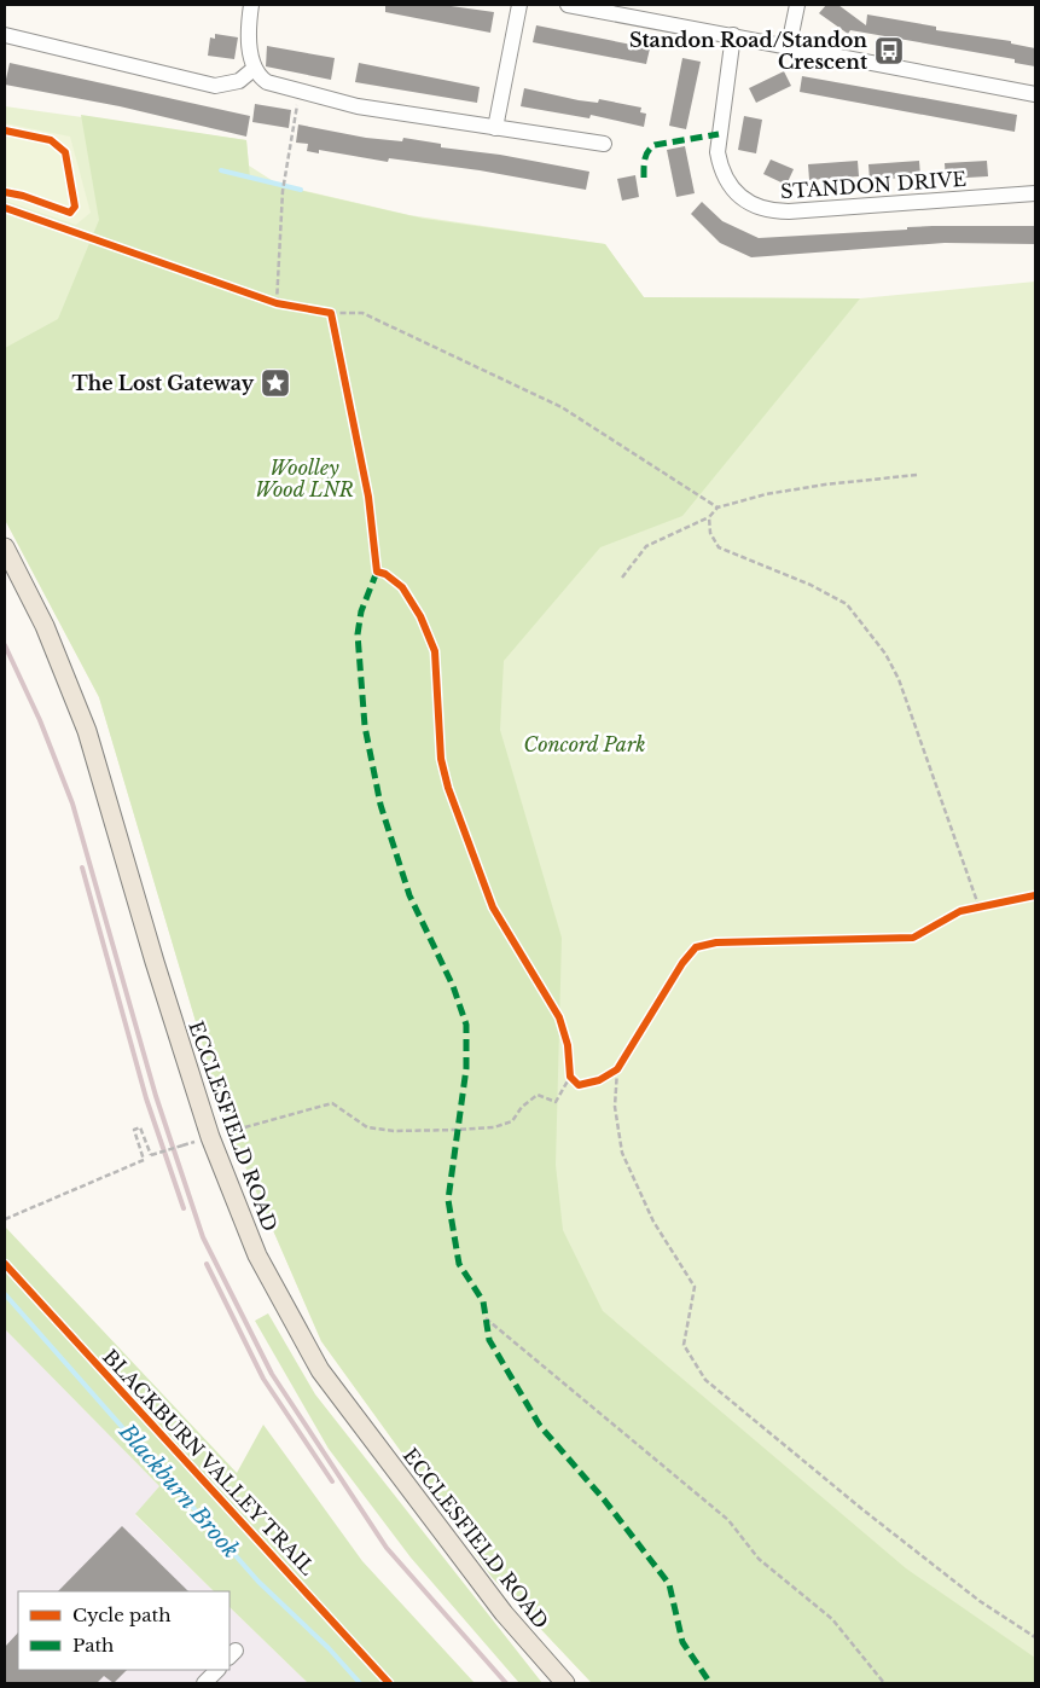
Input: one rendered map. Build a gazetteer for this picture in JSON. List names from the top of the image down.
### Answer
{
  "streets": {
    "main road": ["ECCLESFIELD ROAD"],
    "street": ["STANDON DRIVE"],
    "cycle path": ["BLACKBURN VALLEY TRAIL"]
  },
  "water": ["Blackburn Brook"],
  "parks": ["Woolley Wood LNR", "Concord Park"],
  "places": {
    "bus stop": ["Standon Road/Standon Crescent"],
    "place": ["The Lost Gateway"]
  },
  "legend": ["Cycle path", "Path"]
}
